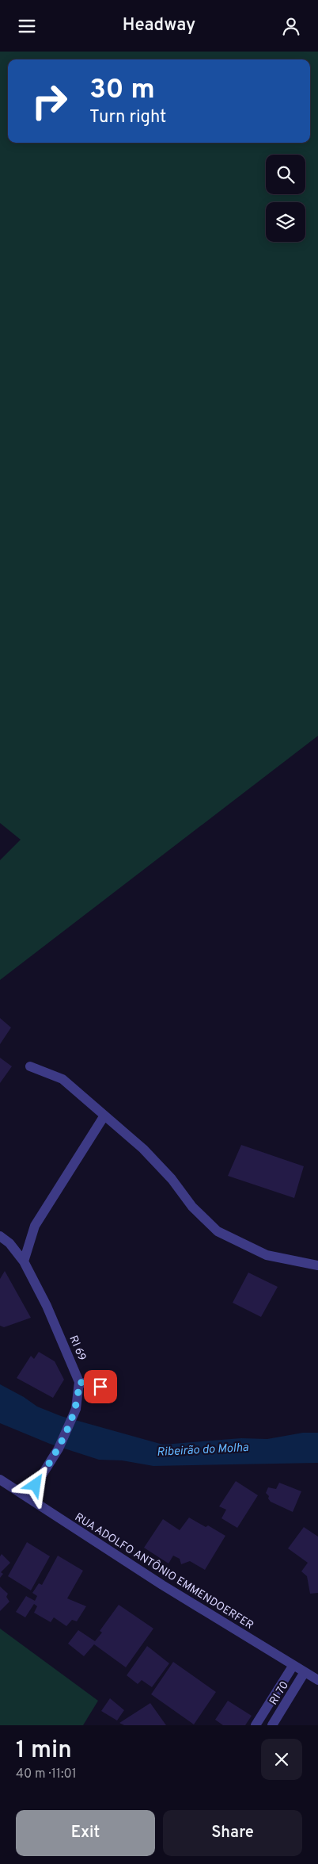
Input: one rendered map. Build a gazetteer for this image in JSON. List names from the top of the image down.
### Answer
{
  "streets": {
    "street": ["RI 69", "RUA ADOLFO ANTÔNIO EMMENDOERFER", "RI 70"]
  },
  "crossings": [
    ["RI 69", "RUA ADOLFO ANTÔNIO EMMENDOERFER"],
    ["RUA ADOLFO ANTÔNIO EMMENDOERFER", "RI 70"]
  ],
  "water": ["Ribeirão do Molha"],
  "page": {
    "header": "Headway",
    "turn": ["30 m", "Turn right"],
    "heading": ["1 min", "40 m · 11:01"],
    "buttons": ["Exit", "Share"]
  }
}
